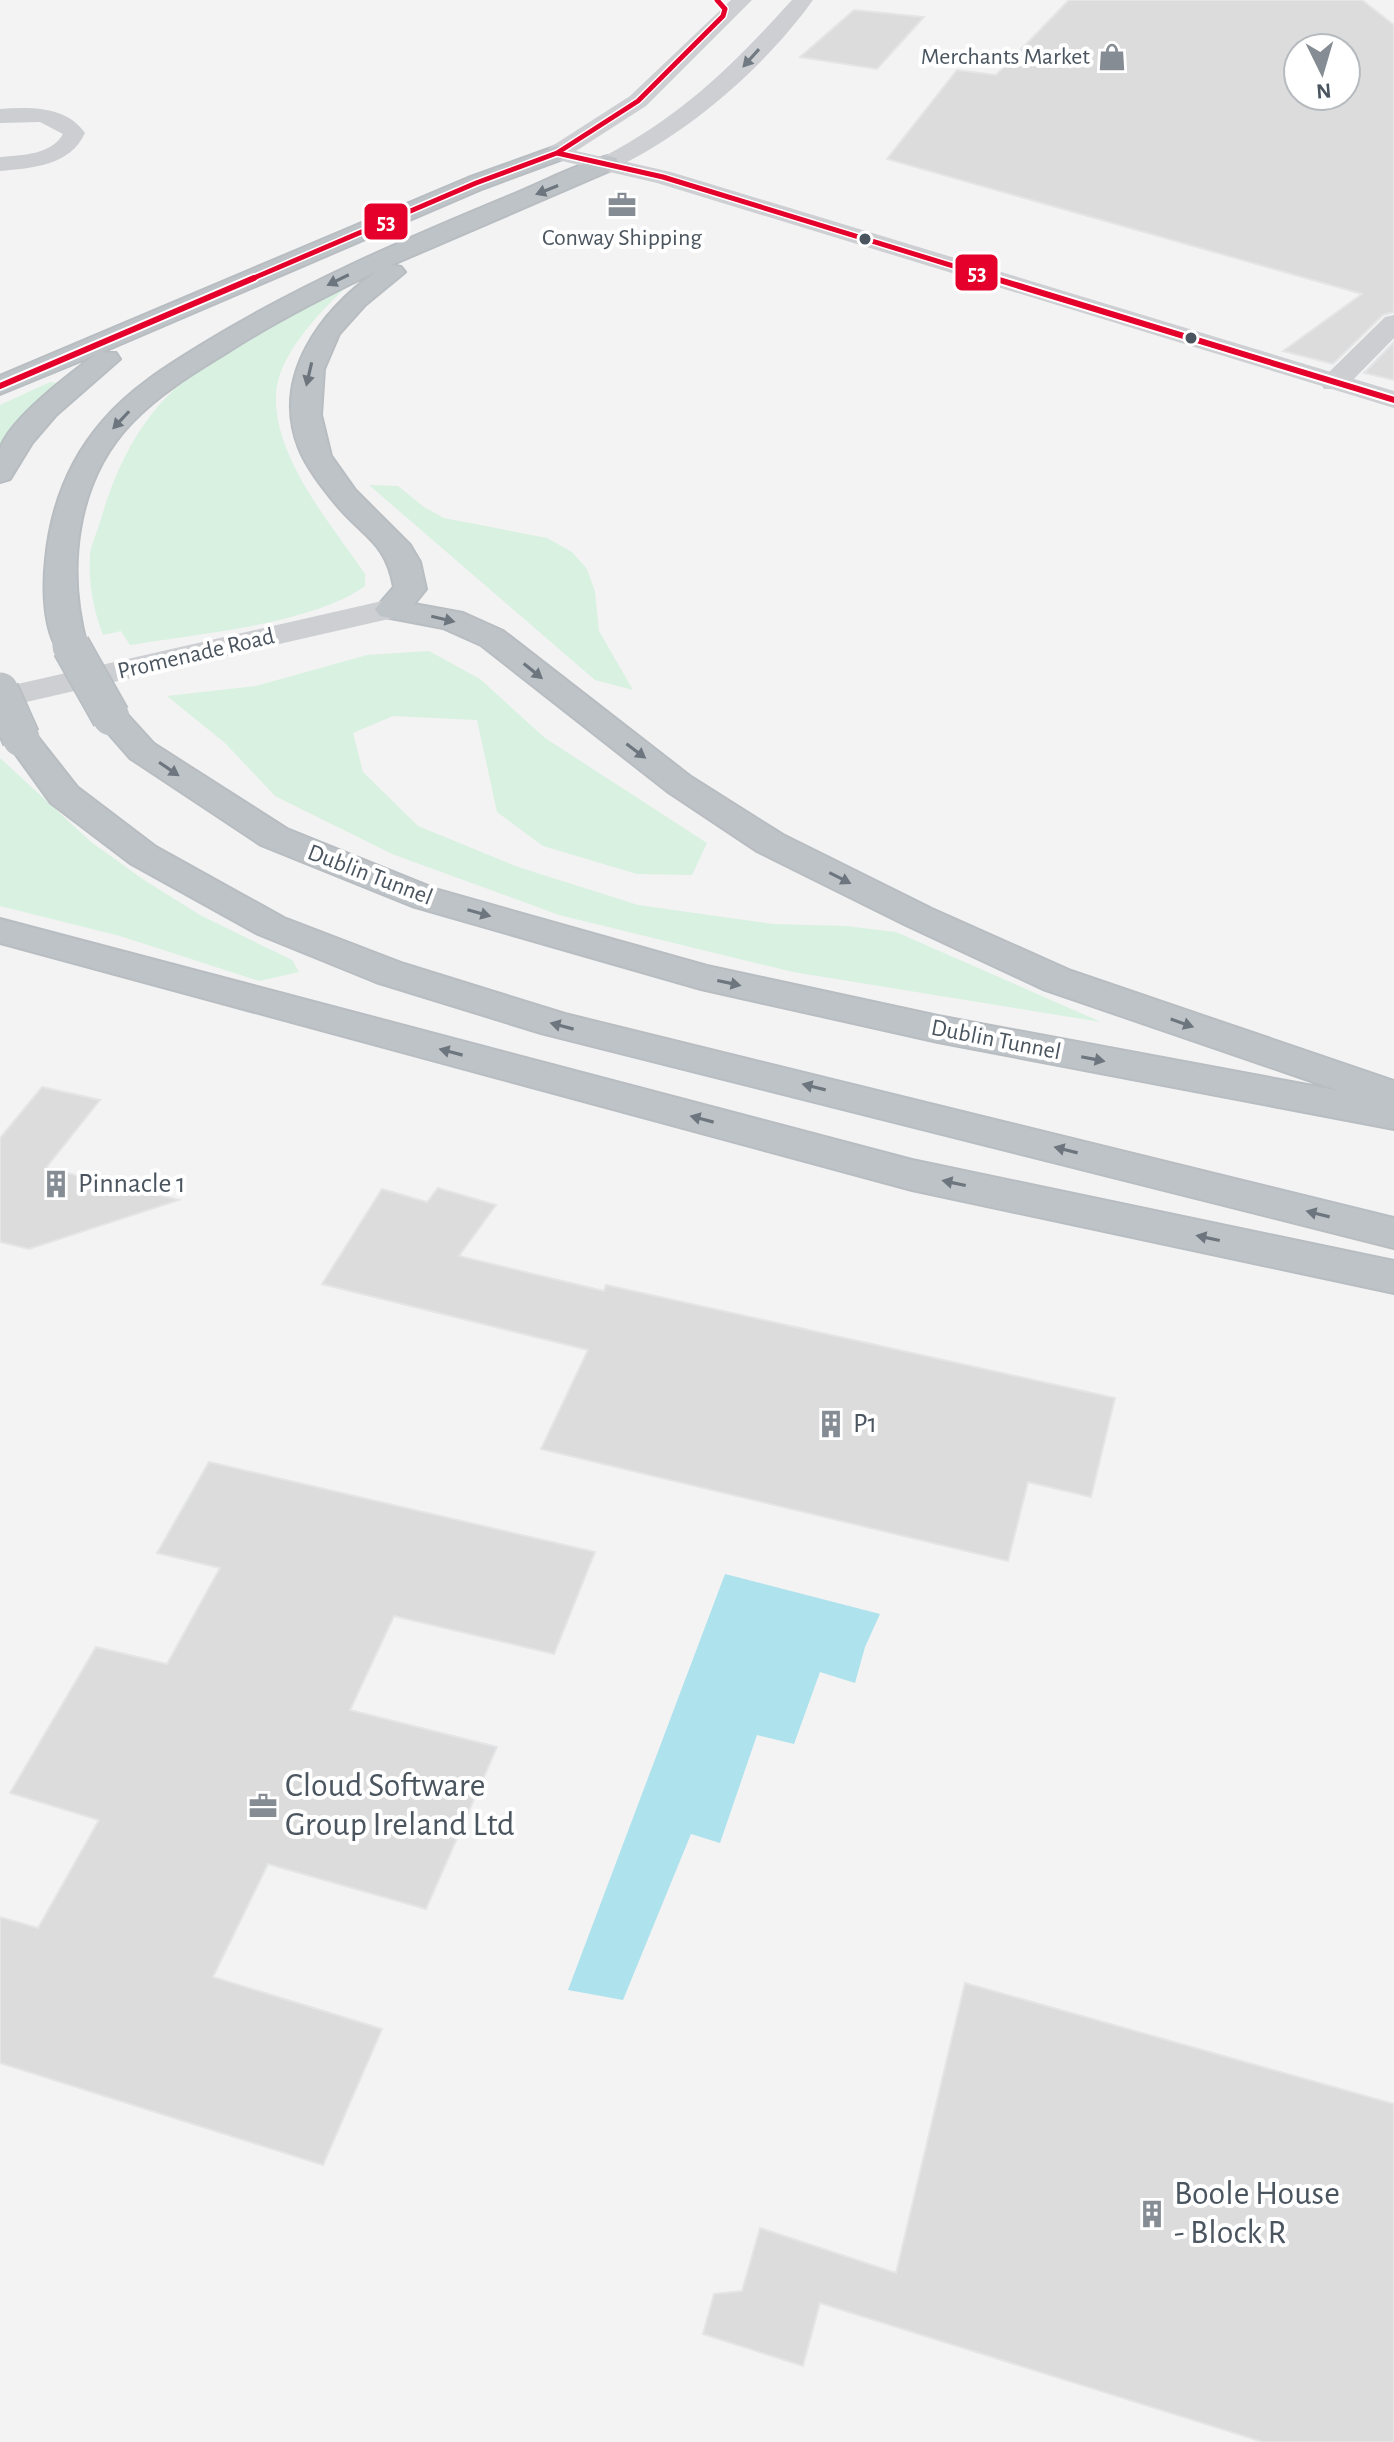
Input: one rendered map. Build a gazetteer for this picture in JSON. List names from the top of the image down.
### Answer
{
  "streets": {
    "highway": ["Dublin Tunnel"],
    "main road": ["Promenade Road"]
  },
  "places": {
    "shop": ["Merchants Market"],
    "office": ["Conway Shipping", "Cloud Software Group Ireland Ltd"],
    "building": ["Pinnacle 1", "P1", "Boole House - Block R"]
  },
  "lines": ["transit line 53"],
  "north": "bottom"
}
